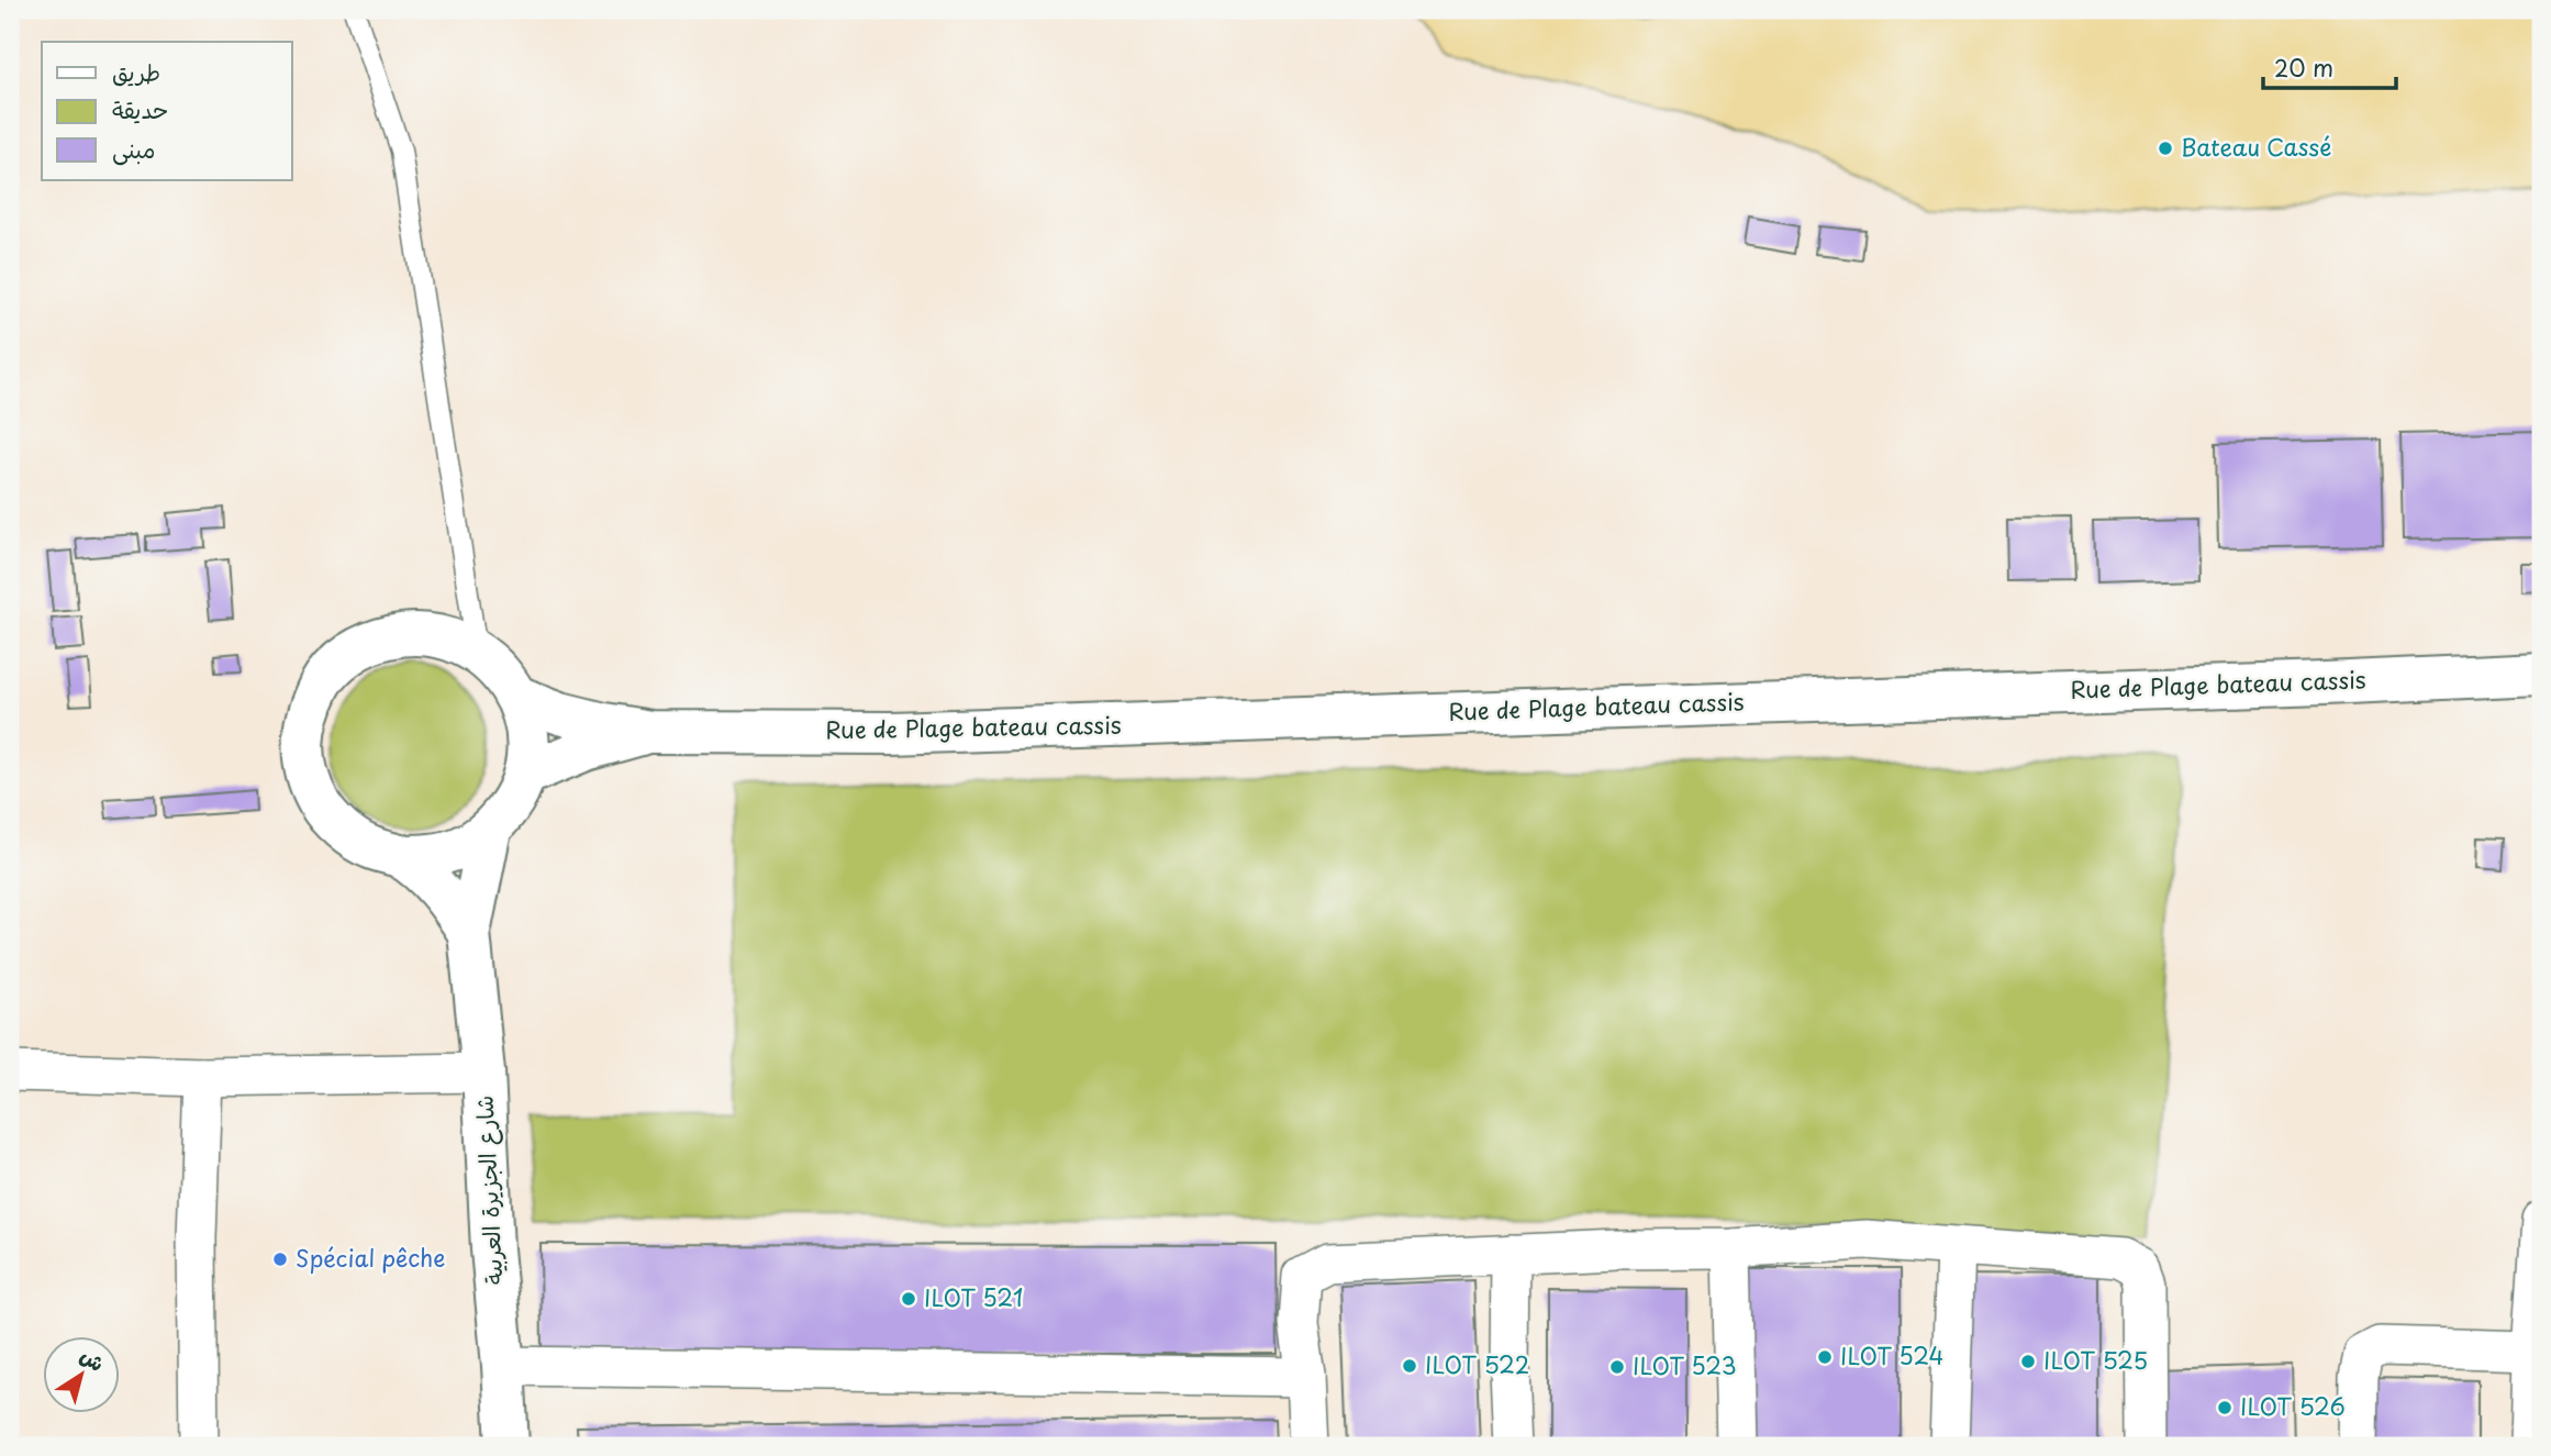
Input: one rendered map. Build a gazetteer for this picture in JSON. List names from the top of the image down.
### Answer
{
  "streets": {
    "street": ["Rue de Plage bateau cassis", "شارع الجزيرة العربية"]
  },
  "places": [
    "Bateau Cassé",
    "Spécial pêche",
    "ILOT 521",
    "ILOT 524",
    "ILOT 525",
    "ILOT 522",
    "ILOT 523",
    "ILOT 526"
  ],
  "legend": ["طريق", "حديقة", "مبنى"],
  "scale_bar": "20 m",
  "north": "top right"
}
